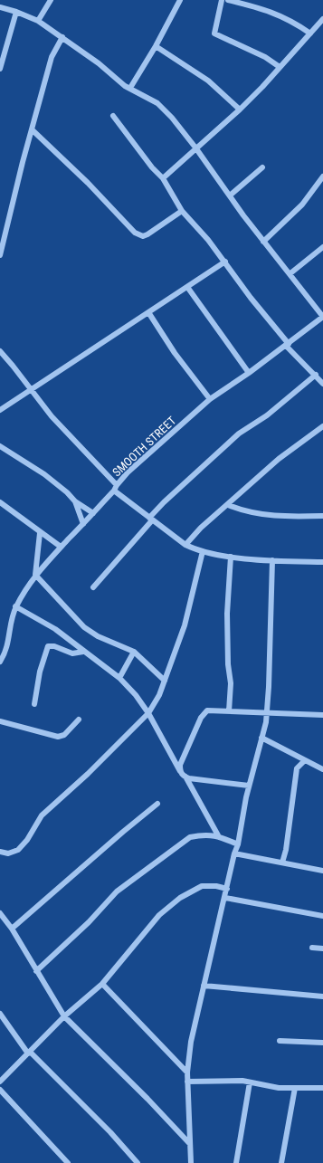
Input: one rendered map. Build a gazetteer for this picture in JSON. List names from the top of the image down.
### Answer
{
  "streets": {
    "street": ["SMOOTH STREET"]
  }
}
